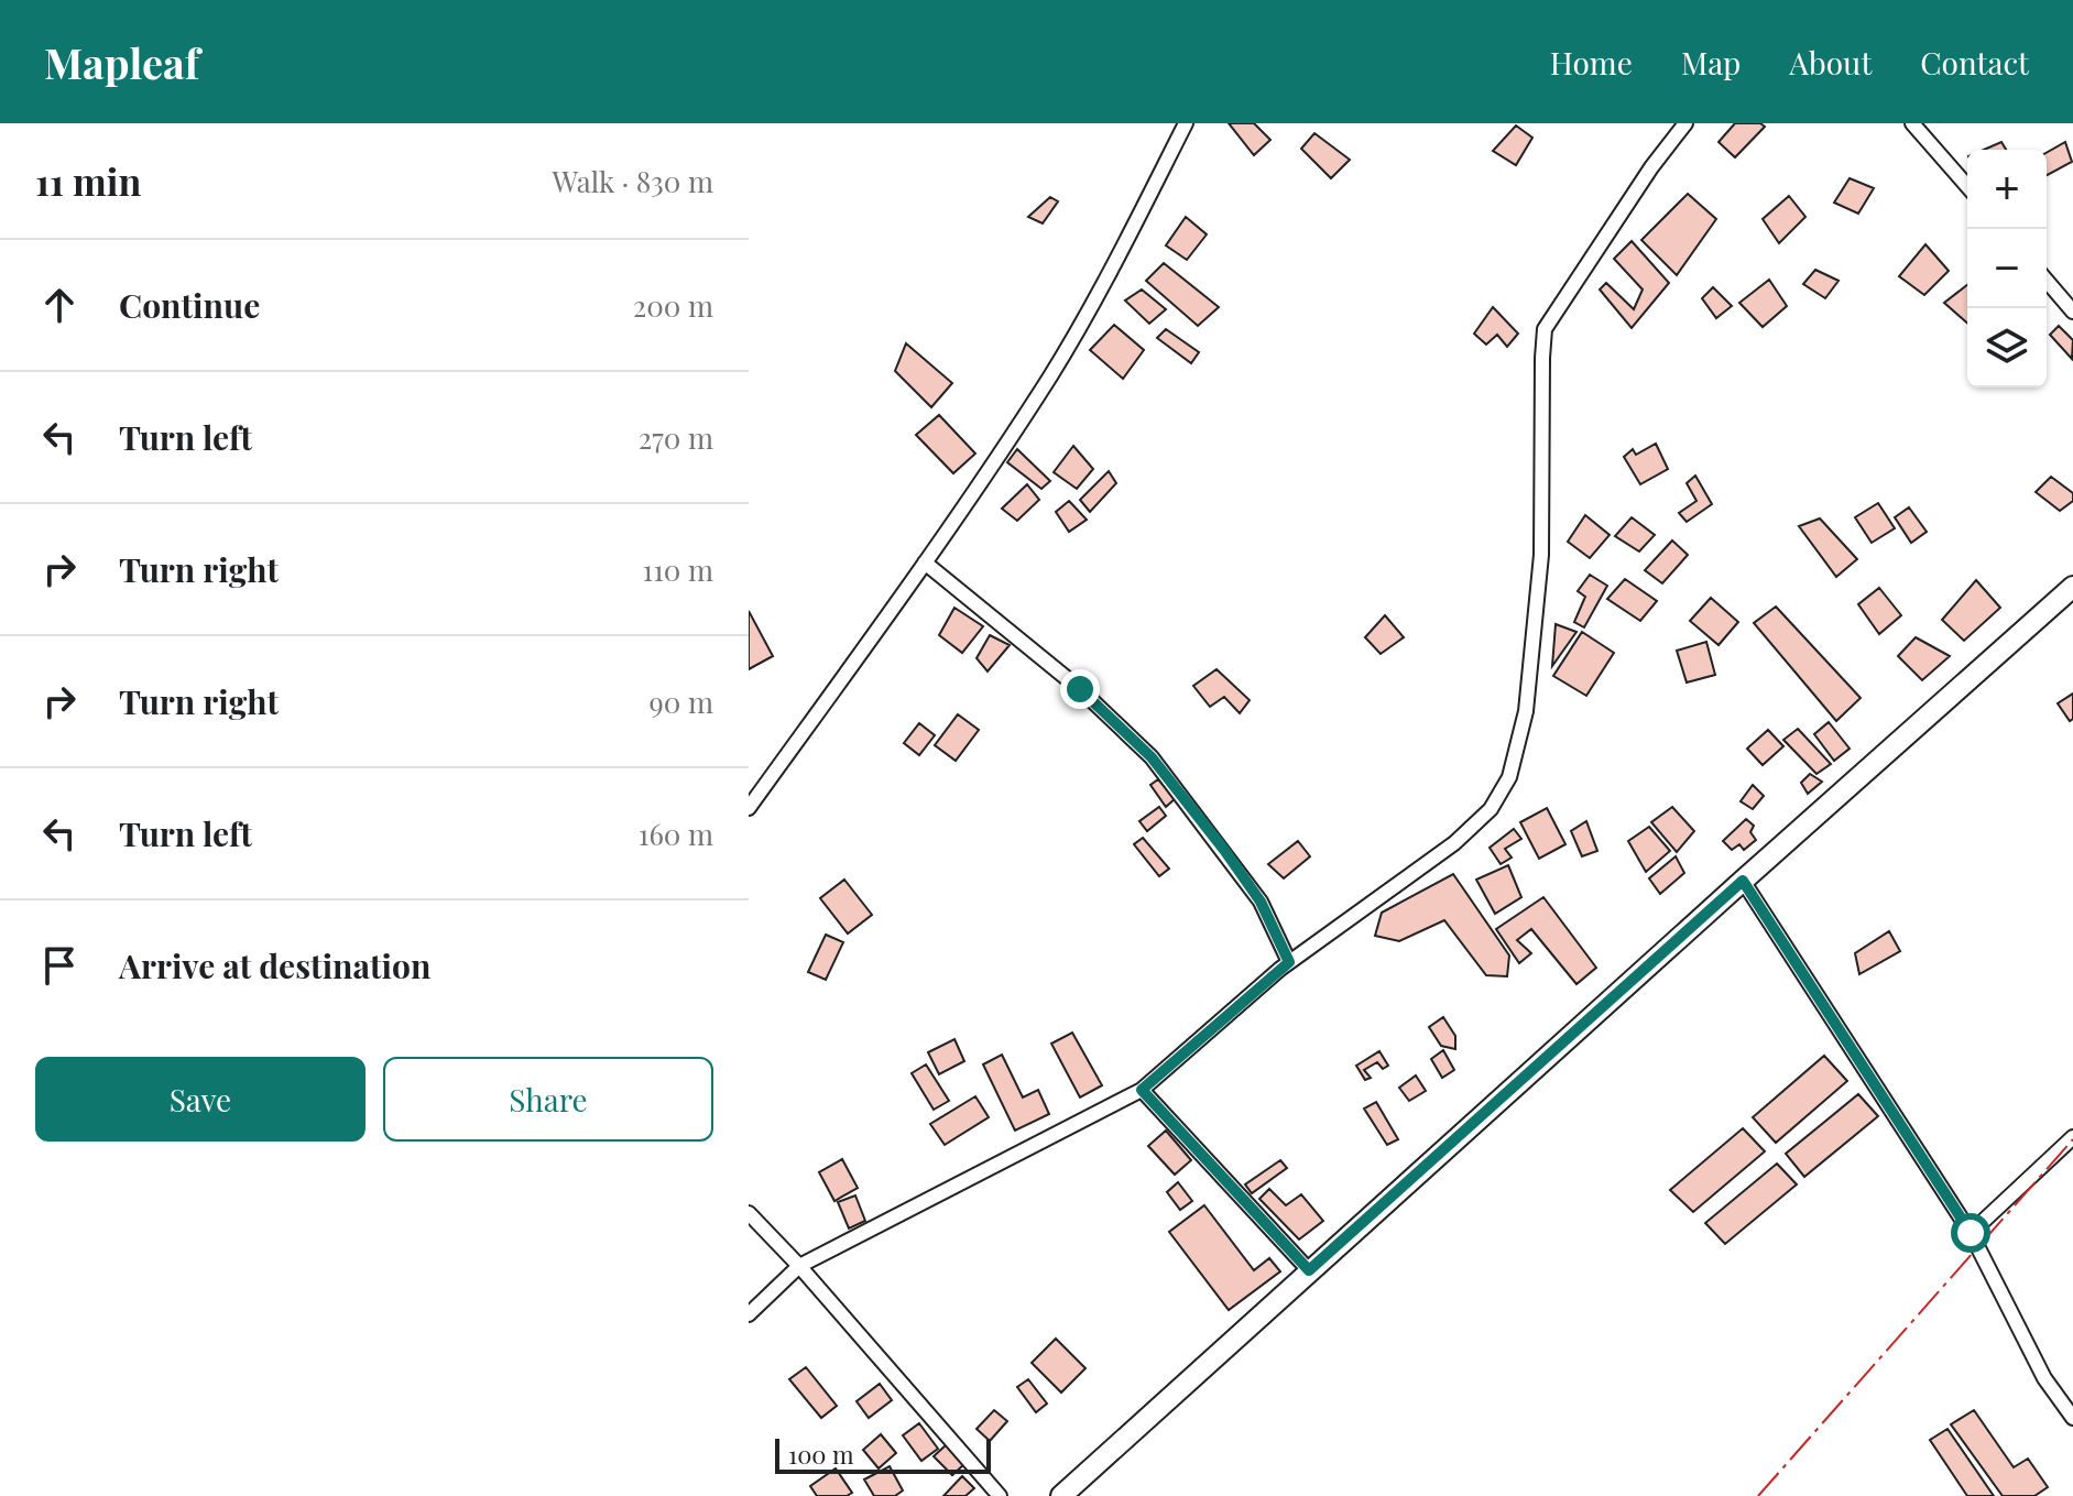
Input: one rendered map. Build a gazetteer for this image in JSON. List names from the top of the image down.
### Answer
{
  "scale_bar": "100 m",
  "page": {
    "header": "Mapleaf",
    "nav": [
      "Home",
      "Map",
      "About",
      "Contact"
    ],
    "heading": ["11 min", "Walk · 830 m"],
    "map_buttons": ["+", "−"],
    "list": [
      ["Continue", "200 m"],
      ["Turn left", "270 m"],
      ["Turn right", "110 m"],
      ["Turn right", "90 m"],
      ["Turn left", "160 m"],
      "Arrive at destination"
    ],
    "buttons": ["Save", "Share"],
    "scale": "100 m"
  }
}
